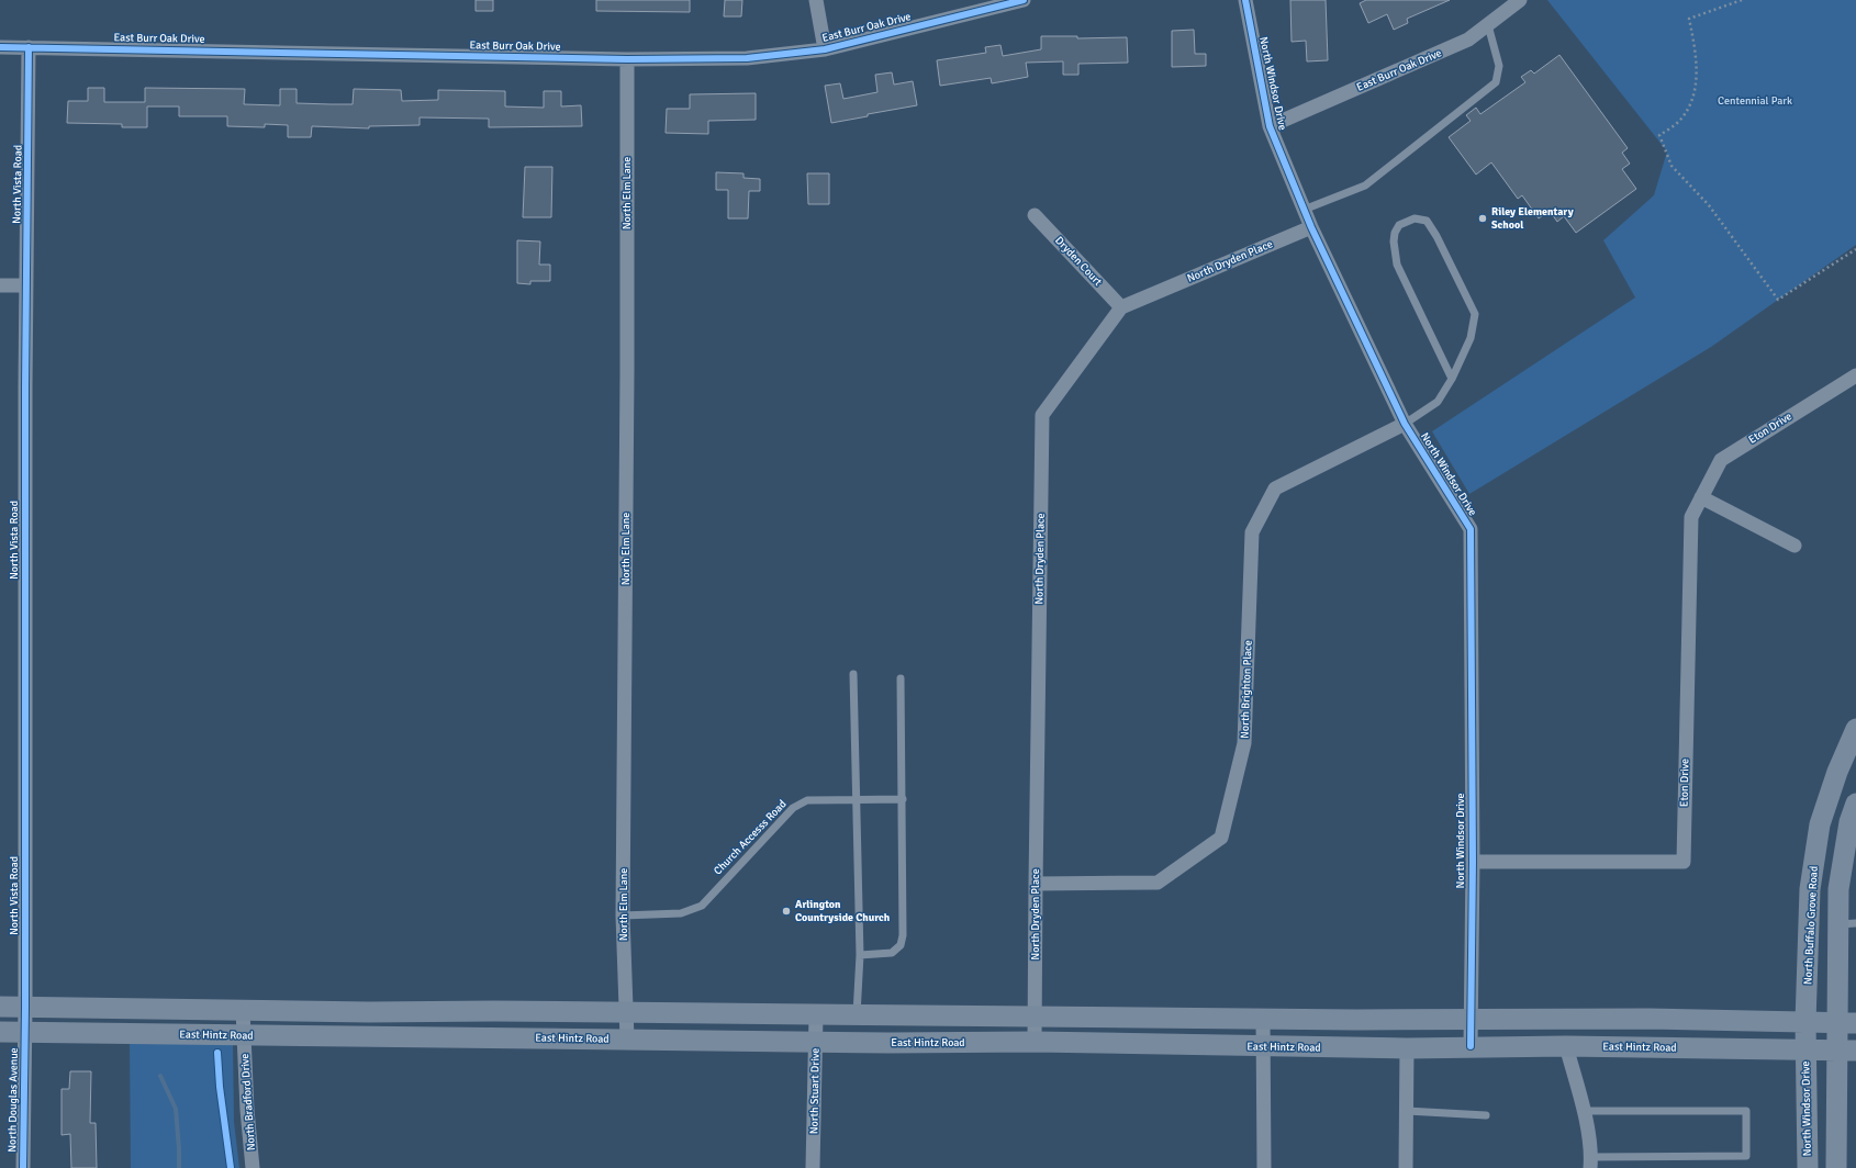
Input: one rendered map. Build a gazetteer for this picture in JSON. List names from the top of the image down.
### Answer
{
  "streets": {
    "main road": ["North Windsor Drive", "North Buffalo Grove Road", "East Hintz Road"],
    "street": [
      "East Burr Oak Drive",
      "North Vista Road",
      "North Elm Lane",
      "Dryden Court",
      "North Dryden Place",
      "Eton Drive",
      "North Brighton Place",
      "North Stuart Drive",
      "North Douglas Avenue",
      "North Bradford Drive"
    ],
    "lane": ["Church Accesss Road"]
  },
  "crossings": [
    ["East Burr Oak Drive", "North Windsor Drive"],
    ["East Burr Oak Drive", "North Vista Road"],
    ["East Burr Oak Drive", "North Elm Lane"],
    ["North Windsor Drive", "North Dryden Place"],
    ["North Windsor Drive", "Eton Drive"],
    ["North Windsor Drive", "North Brighton Place"],
    ["North Windsor Drive", "North Buffalo Grove Road"],
    ["North Windsor Drive", "East Hintz Road"],
    ["North Vista Road", "East Hintz Road"],
    ["North Vista Road", "North Douglas Avenue"],
    ["North Elm Lane", "Church Accesss Road"],
    ["North Elm Lane", "East Hintz Road"],
    ["Dryden Court", "North Dryden Place"],
    ["North Dryden Place", "North Brighton Place"],
    ["North Dryden Place", "East Hintz Road"],
    ["North Buffalo Grove Road", "East Hintz Road"],
    ["East Hintz Road", "North Stuart Drive"],
    ["East Hintz Road", "North Douglas Avenue"],
    ["East Hintz Road", "North Bradford Drive"]
  ],
  "parks": ["Centennial Park"],
  "places": ["Riley Elementary School", "Arlington Countryside Church"]
}
